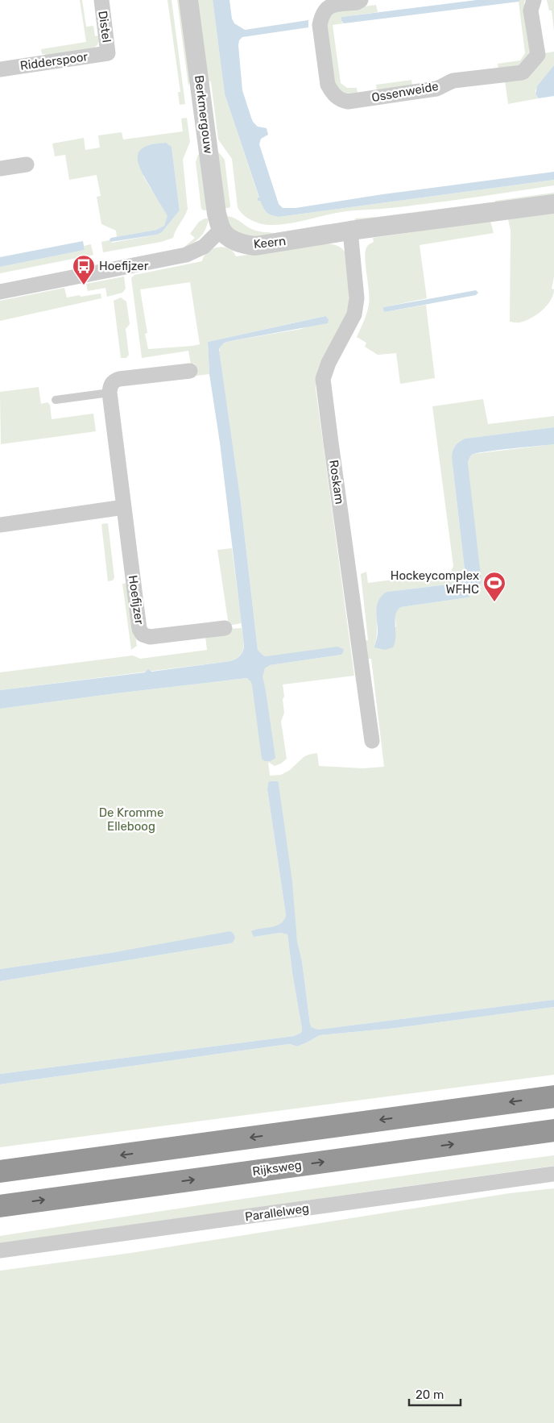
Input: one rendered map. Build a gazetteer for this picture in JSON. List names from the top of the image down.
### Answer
{
  "streets": {
    "highway": ["Rijksweg"],
    "street": [
      "Distel",
      "Ridderspoor",
      "Ossenweide",
      "Berkmergouw",
      "Keern",
      "Roskam",
      "Hoefijzer",
      "Parallelweg"
    ]
  },
  "crossings": [
    ["Distel", "Ridderspoor"],
    ["Berkmergouw", "Keern"],
    ["Keern", "Roskam"]
  ],
  "parks": ["De Kromme Elleboog"],
  "places": {
    "bus stop": ["Hoefijzer"],
    "sports": ["Hockeycomplex WFHC"]
  },
  "scale_bar": "20 m"
}
